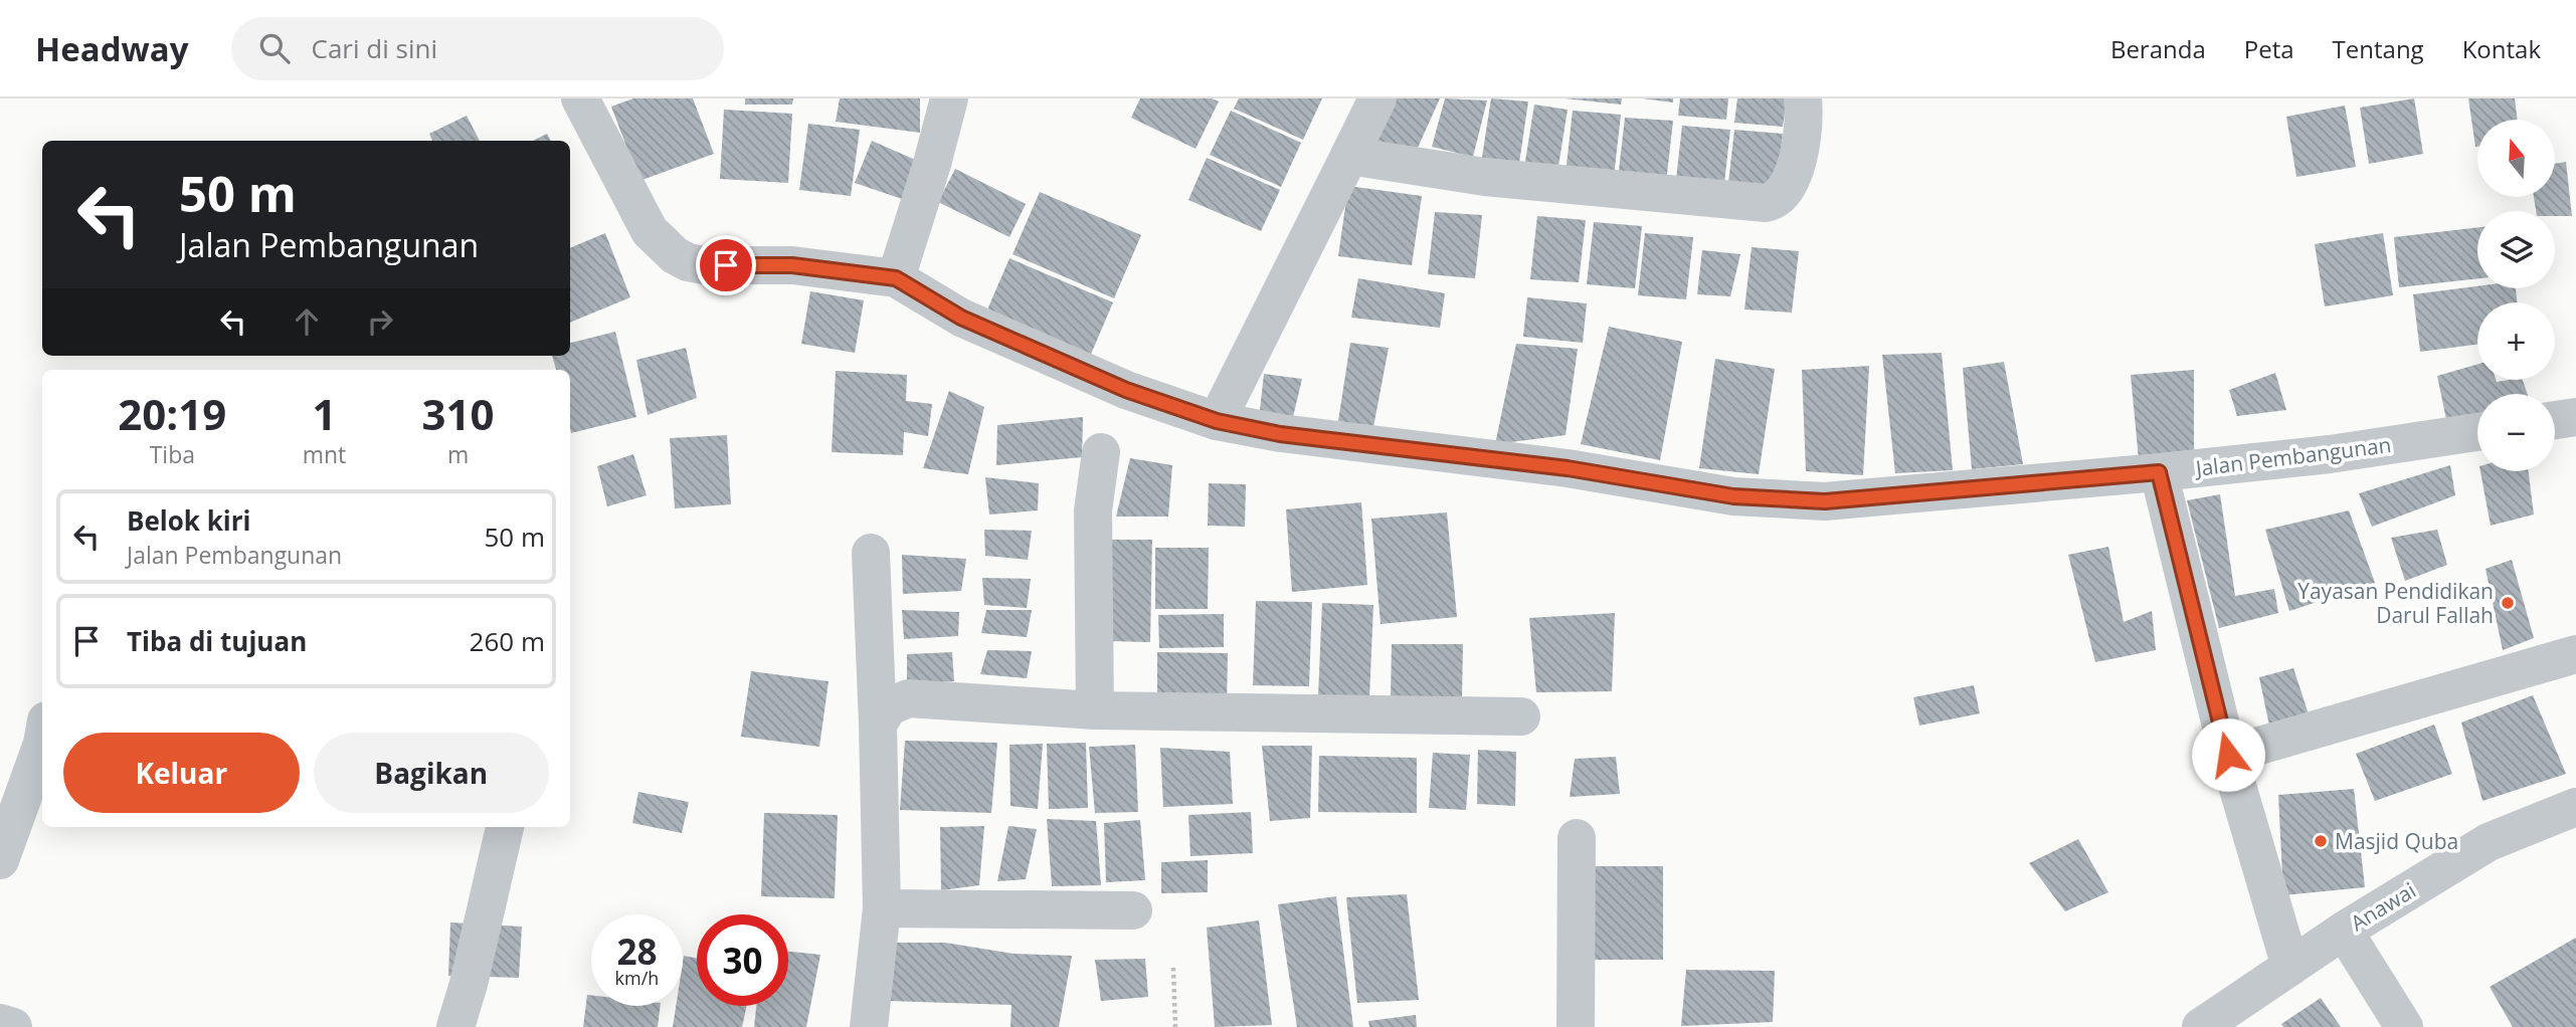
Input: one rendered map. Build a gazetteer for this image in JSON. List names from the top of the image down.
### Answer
{
  "streets": {
    "street": ["Jalan Pembangunan", "Anawai"]
  },
  "places": ["Yayasan Pendidikan Darul Fallah", "Masjid Quba"],
  "north": "top",
  "page": {
    "header": "Headway",
    "search": "Cari di sini",
    "nav": [
      "Beranda",
      "Peta",
      "Tentang",
      "Kontak"
    ],
    "map_buttons": ["+", "−"],
    "turn": ["50 m", "Jalan Pembangunan"],
    "eta": [
      "20:19",
      "Tiba",
      "1",
      "mnt",
      "310",
      "m"
    ],
    "list": [
      {
        "name": "Belok kiri",
        "note": "Jalan Pembangunan",
        "value": "50 m"
      },
      {
        "name": "Tiba di tujuan",
        "value": "260 m"
      }
    ],
    "buttons": ["Keluar", "Bagikan"],
    "speed": "28 km/h",
    "limit": "30"
  }
}
